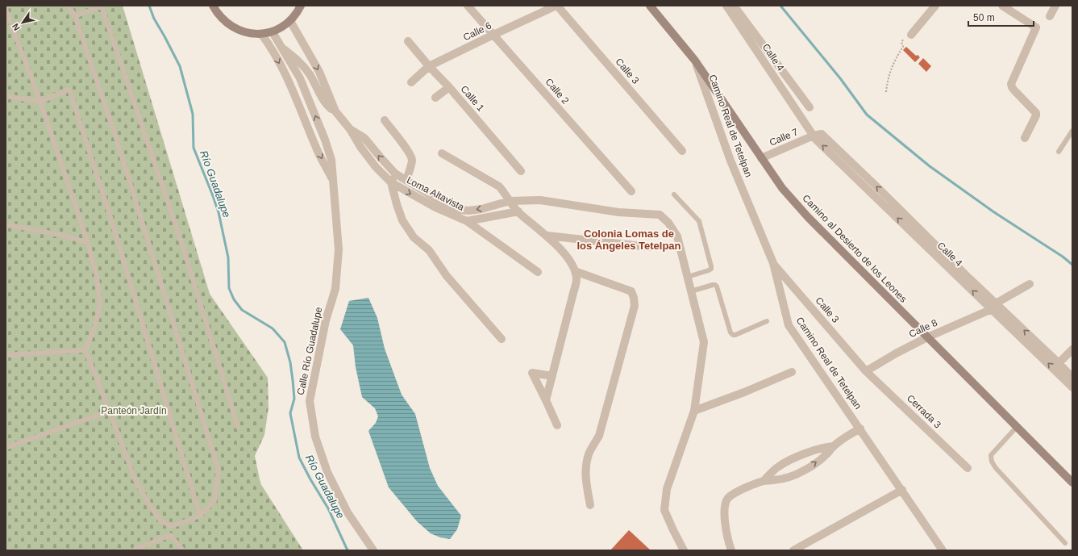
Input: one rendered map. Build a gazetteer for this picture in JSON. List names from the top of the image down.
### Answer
{
  "streets": {
    "main road": ["Camino al Desierto de los Leones"],
    "street": [
      "Calle 6",
      "Calle 4",
      "Calle 3",
      "Calle 2",
      "Calle 1",
      "Camino Real de Tetelpan",
      "Calle 7",
      "Loma Altavista",
      "Calle 8",
      "Calle Río Guadalupe",
      "Cerrada 3"
    ]
  },
  "crossings": [
    ["Calle 6", "Calle 3"],
    ["Calle 6", "Calle 2"],
    ["Calle 6", "Calle 1"],
    ["Calle 4", "Calle 7"],
    ["Calle 4", "Calle 8"],
    ["Calle 3", "Camino Real de Tetelpan"],
    ["Calle 3", "Calle 8"],
    ["Calle 3", "Cerrada 3"],
    ["Camino Real de Tetelpan", "Camino al Desierto de los Leones"],
    ["Calle 7", "Camino al Desierto de los Leones"],
    ["Loma Altavista", "Calle Río Guadalupe"],
    ["Camino al Desierto de los Leones", "Calle 8"],
    ["Calle 8", "Cerrada 3"]
  ],
  "one_way": ["Calle 4"],
  "districts": ["Colonia Lomas de los Ángeles Tetelpan"],
  "water": ["Río Guadalupe"],
  "parks": ["Panteón Jardín"],
  "scale_bar": "50 m",
  "north": "bottom left"
}
